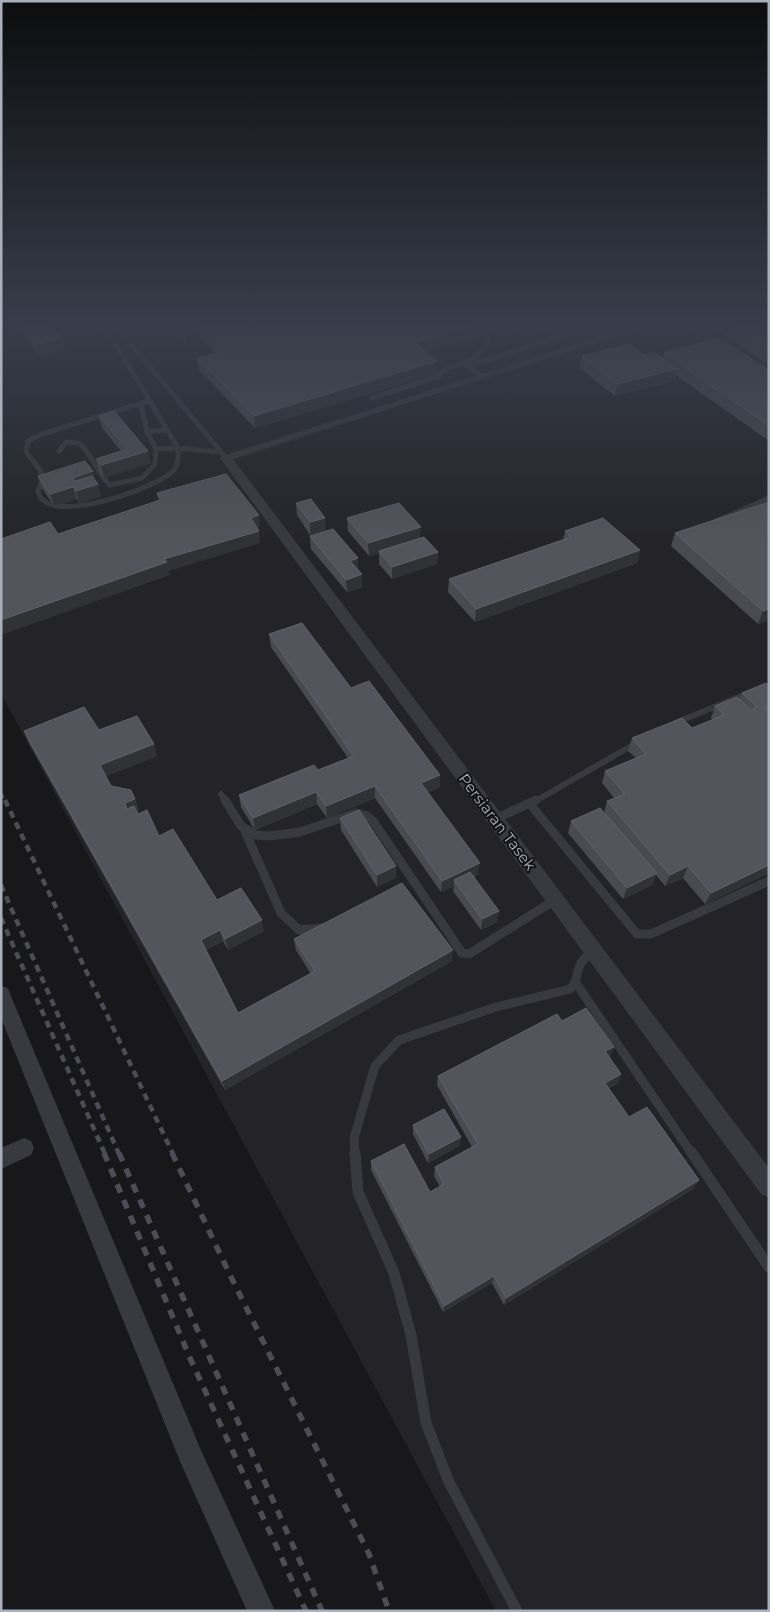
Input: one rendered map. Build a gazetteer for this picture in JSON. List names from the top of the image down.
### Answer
{
  "streets": {
    "street": ["Persiaran Tasek"]
  }
}
